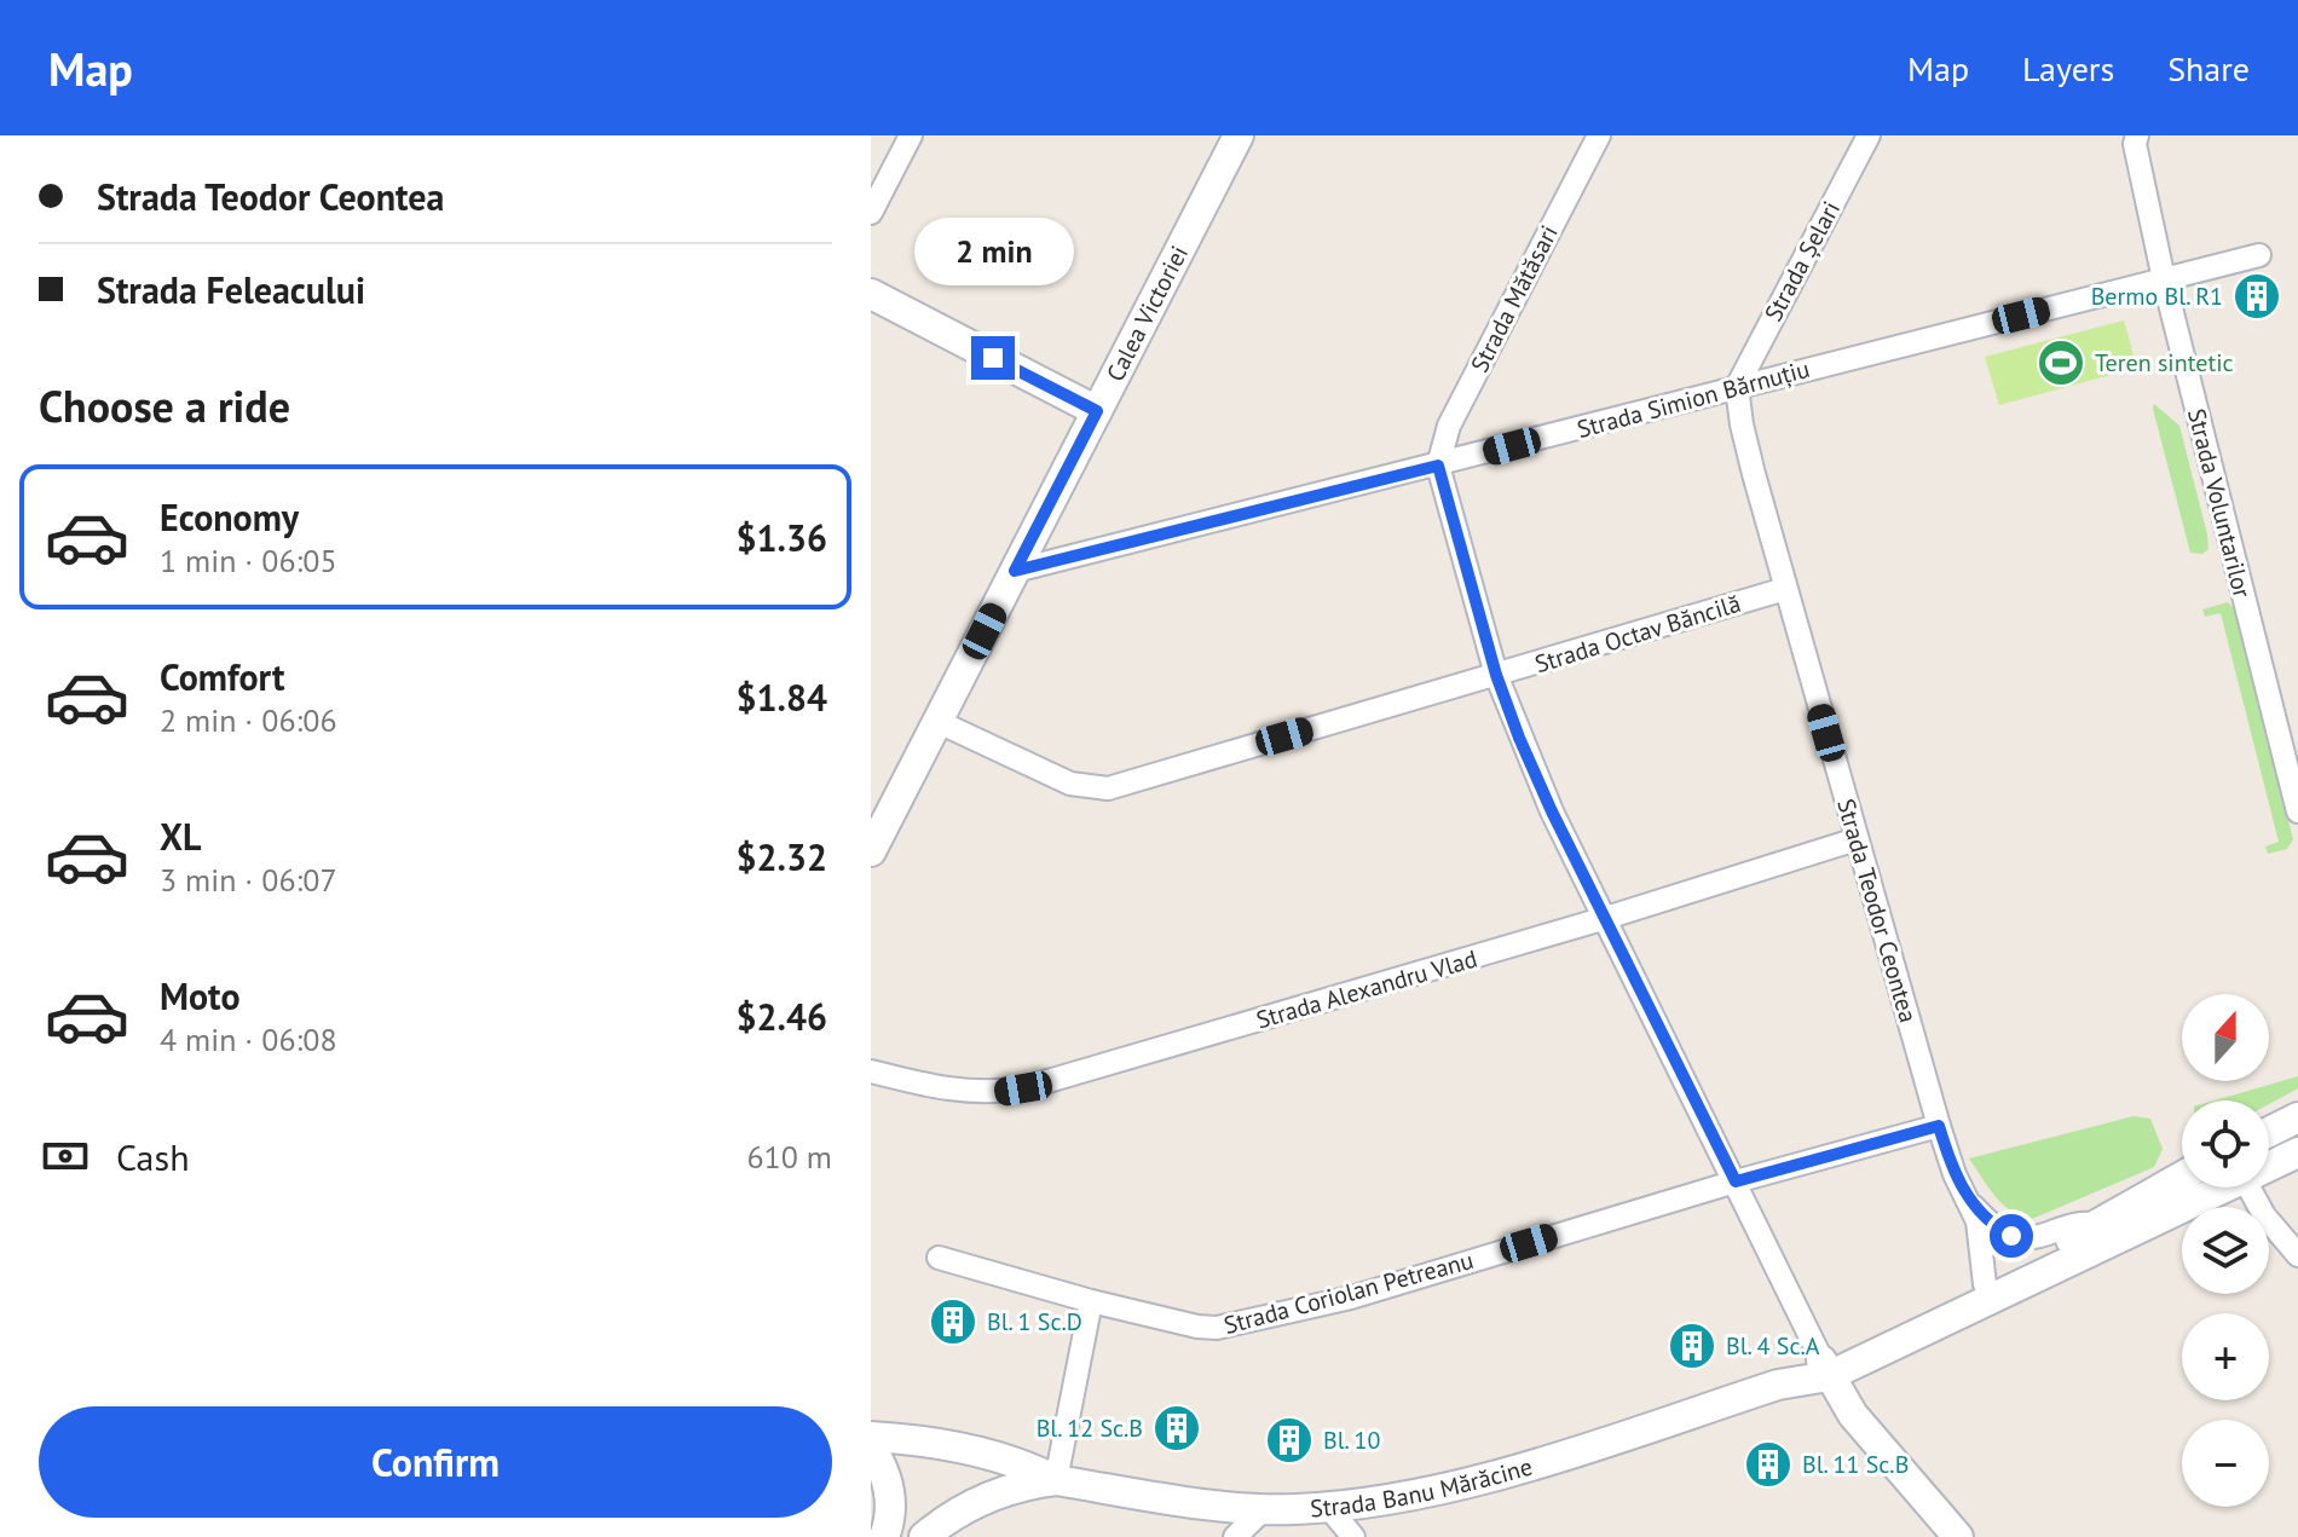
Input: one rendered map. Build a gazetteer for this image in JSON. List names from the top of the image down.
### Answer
{
  "streets": {
    "main road": ["Calea Victoriei", "Strada Banu Mărăcine"],
    "street": [
      "Strada Șelari",
      "Strada Mătăsari",
      "Strada Simion Bărnuțiu",
      "Strada Voluntarilor",
      "Strada Octav Băncilă",
      "Strada Teodor Ceontea",
      "Strada Alexandru Vlad",
      "Strada Coriolan Petreanu"
    ]
  },
  "crossings": [
    ["Strada Șelari", "Strada Simion Bărnuțiu"],
    ["Strada Șelari", "Strada Teodor Ceontea"],
    ["Strada Mătăsari", "Strada Simion Bărnuțiu"],
    ["Calea Victoriei", "Strada Simion Bărnuțiu"],
    ["Calea Victoriei", "Strada Octav Băncilă"],
    ["Strada Simion Bărnuțiu", "Strada Voluntarilor"],
    ["Strada Simion Bărnuțiu", "Strada Teodor Ceontea"],
    ["Strada Octav Băncilă", "Strada Teodor Ceontea"],
    ["Strada Teodor Ceontea", "Strada Alexandru Vlad"],
    ["Strada Teodor Ceontea", "Strada Coriolan Petreanu"],
    ["Strada Teodor Ceontea", "Strada Banu Mărăcine"]
  ],
  "places": {
    "building": [
      "Bermo Bl. R1",
      "Bl. 1 Sc.D",
      "Bl. 4 Sc.A",
      "Bl. 12 Sc.B",
      "Bl. 10",
      "Bl. 11 Sc.B"
    ],
    "sports": ["Teren sintetic"]
  },
  "north": "top",
  "page": {
    "header": "Map",
    "nav": ["Map", "Layers", "Share"],
    "banner": ["Strada Teodor Ceontea", "Strada Feleacului"],
    "bubble": "2 min",
    "heading": "Choose a ride",
    "list": [
      {
        "name": "Economy",
        "note": "1 min · 06:05",
        "value": "$1.36"
      },
      {
        "name": "Comfort",
        "note": "2 min · 06:06",
        "value": "$1.84"
      },
      {
        "name": "XL",
        "note": "3 min · 06:07",
        "value": "$2.32"
      },
      {
        "name": "Moto",
        "note": "4 min · 06:08",
        "value": "$2.46"
      }
    ],
    "map_buttons": ["+", "−"],
    "pay": ["Cash", "610 m"],
    "buttons": "Confirm"
  }
}
